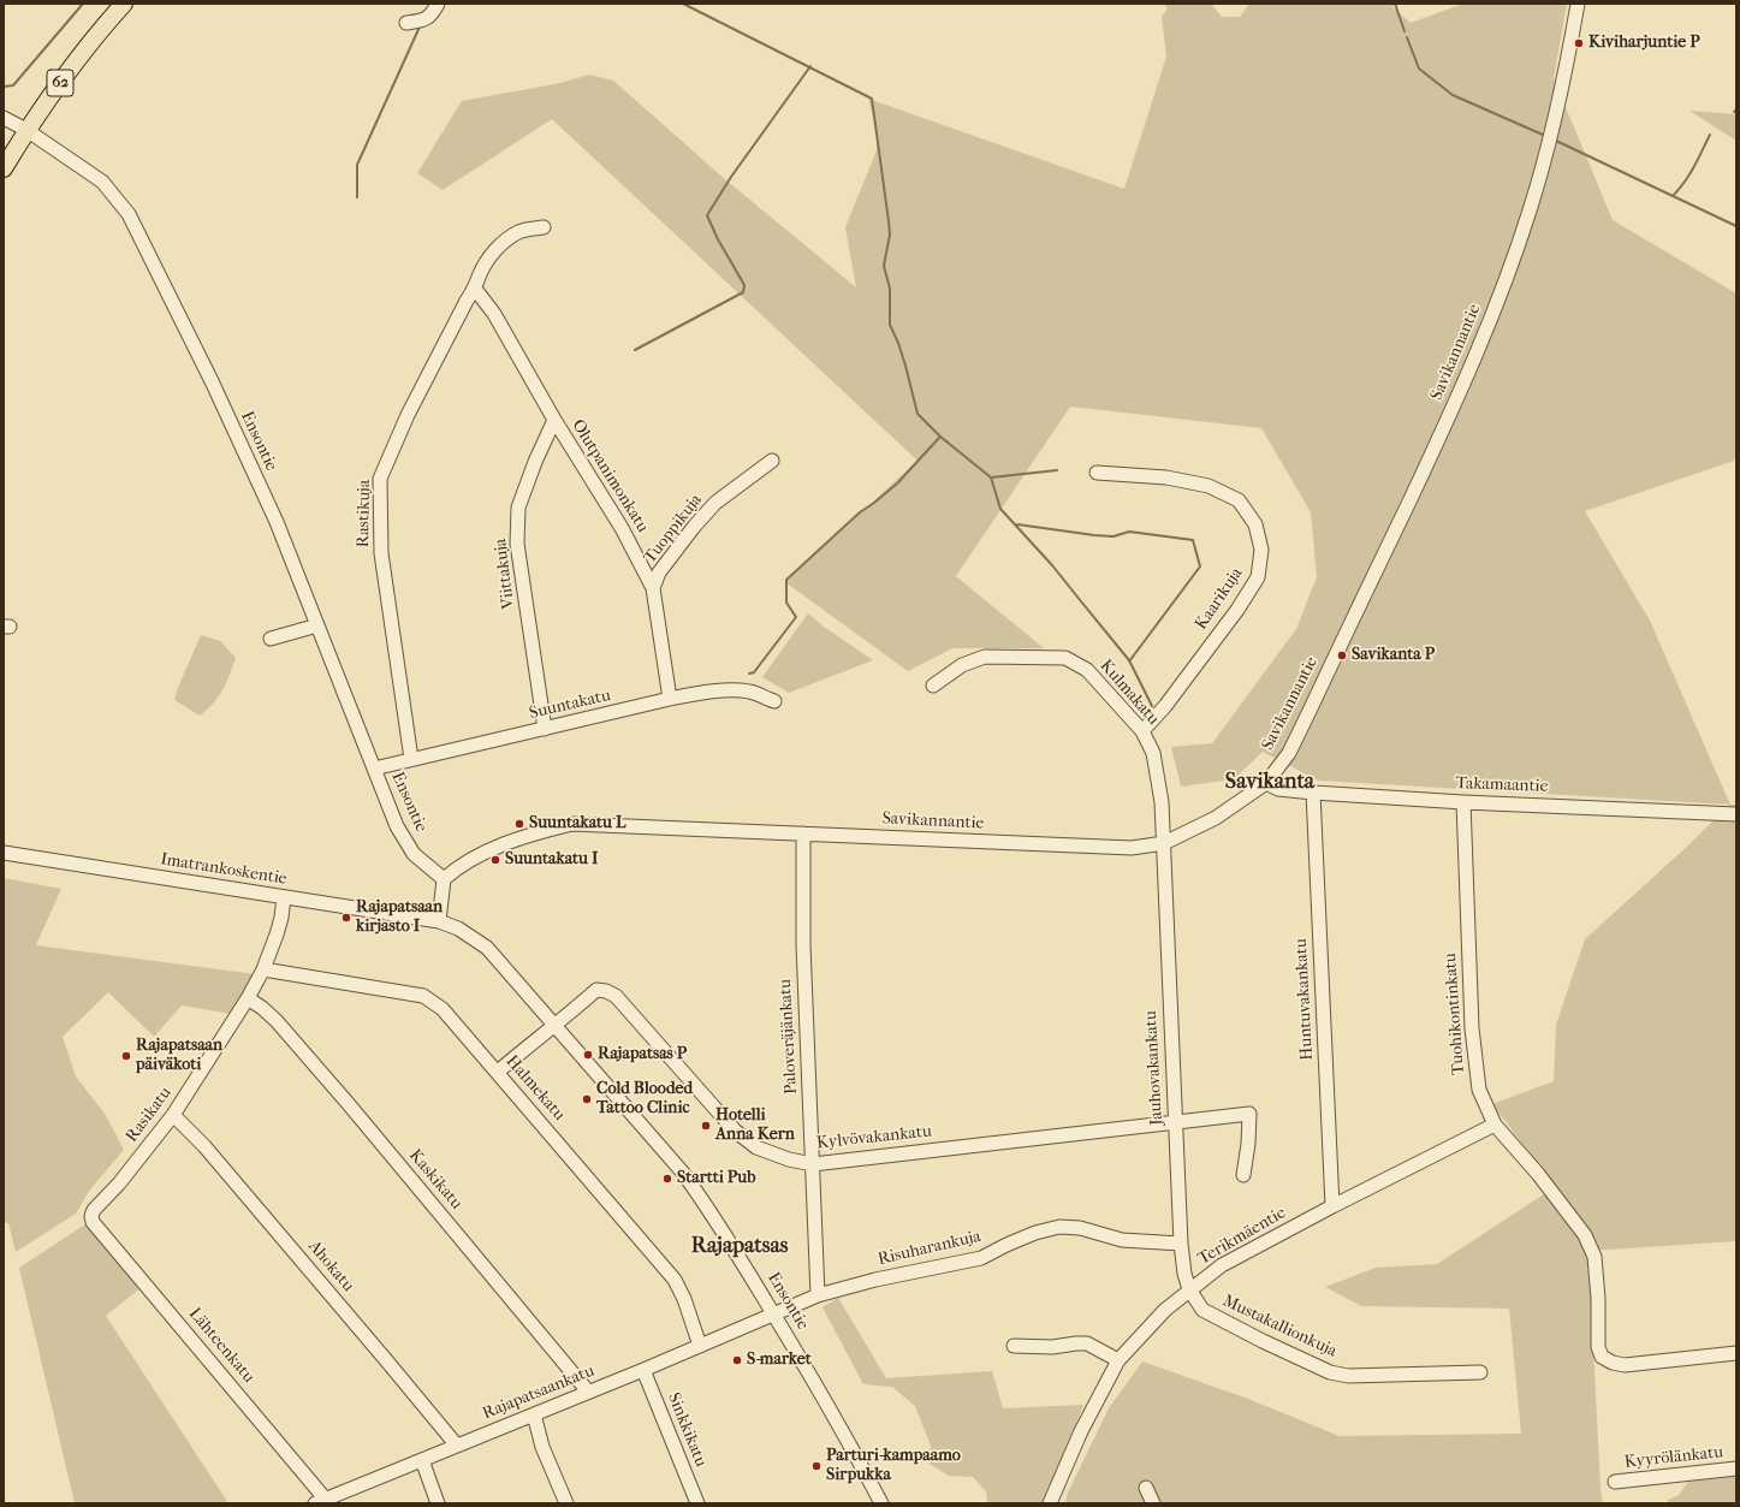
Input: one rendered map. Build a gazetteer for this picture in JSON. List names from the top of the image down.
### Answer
{
  "streets": {
    "main road": ["62"],
    "street": [
      "Savikannantie",
      "Ensontie",
      "Olutpanimonkatu",
      "Rastikuja",
      "Tuoppikuja",
      "Viittakuja",
      "Kaarikuja",
      "Kulmakatu",
      "Suuntakatu",
      "Takamaantie",
      "Imatrankoskentie",
      "Huntuvakankatu",
      "Tuohikontinkatu",
      "Paloveräjänkatu",
      "Jauhovakankatu",
      "Halmekatu",
      "Rasikatu",
      "Kylvövakankatu",
      "Kaskikatu",
      "Terikmäentie",
      "Risuharankuja",
      "Ahokatu",
      "Mustakallionkuja",
      "Lähteenkatu",
      "Rajapatsaankatu",
      "Sinkkikatu",
      "Kyyrölänkatu"
    ]
  },
  "crossings": [
    ["62", "Ensontie"],
    ["Savikannantie", "Ensontie"],
    ["Savikannantie", "Kulmakatu"],
    ["Savikannantie", "Takamaantie"],
    ["Savikannantie", "Paloveräjänkatu"],
    ["Savikannantie", "Jauhovakankatu"],
    ["Ensontie", "Suuntakatu"],
    ["Ensontie", "Imatrankoskentie"],
    ["Ensontie", "Kylvövakankatu"],
    ["Ensontie", "Risuharankuja"],
    ["Ensontie", "Rajapatsaankatu"],
    ["Olutpanimonkatu", "Rastikuja"],
    ["Olutpanimonkatu", "Tuoppikuja"],
    ["Olutpanimonkatu", "Viittakuja"],
    ["Olutpanimonkatu", "Suuntakatu"],
    ["Rastikuja", "Suuntakatu"],
    ["Viittakuja", "Suuntakatu"],
    ["Kaarikuja", "Kulmakatu"],
    ["Kulmakatu", "Jauhovakankatu"],
    ["Takamaantie", "Huntuvakankatu"],
    ["Takamaantie", "Tuohikontinkatu"],
    ["Imatrankoskentie", "Rasikatu"],
    ["Huntuvakankatu", "Terikmäentie"],
    ["Tuohikontinkatu", "Terikmäentie"],
    ["Paloveräjänkatu", "Kylvövakankatu"],
    ["Paloveräjänkatu", "Risuharankuja"],
    ["Jauhovakankatu", "Kylvövakankatu"],
    ["Jauhovakankatu", "Terikmäentie"],
    ["Jauhovakankatu", "Risuharankuja"],
    ["Jauhovakankatu", "Mustakallionkuja"],
    ["Halmekatu", "Rasikatu"],
    ["Halmekatu", "Rajapatsaankatu"],
    ["Rasikatu", "Kaskikatu"],
    ["Rasikatu", "Ahokatu"],
    ["Rasikatu", "Lähteenkatu"],
    ["Kaskikatu", "Rajapatsaankatu"],
    ["Terikmäentie", "Mustakallionkuja"],
    ["Risuharankuja", "Rajapatsaankatu"],
    ["Ahokatu", "Rajapatsaankatu"],
    ["Lähteenkatu", "Rajapatsaankatu"],
    ["Rajapatsaankatu", "Sinkkikatu"]
  ],
  "districts": ["Savikanta", "Rajapatsas"],
  "places": [
    "Kiviharjuntie P",
    "Savikanta P",
    "Suuntakatu L",
    "Suuntakatu I",
    "Rajapatsaan kirjasto I",
    "Rajapatsas P",
    "Rajapatsaan päiväkoti",
    "Cold Blooded Tattoo Clinic",
    "Hotelli Anna Kern",
    "Startti Pub",
    "S-market",
    "Parturi-kampaamo Sirpukka"
  ]
}
